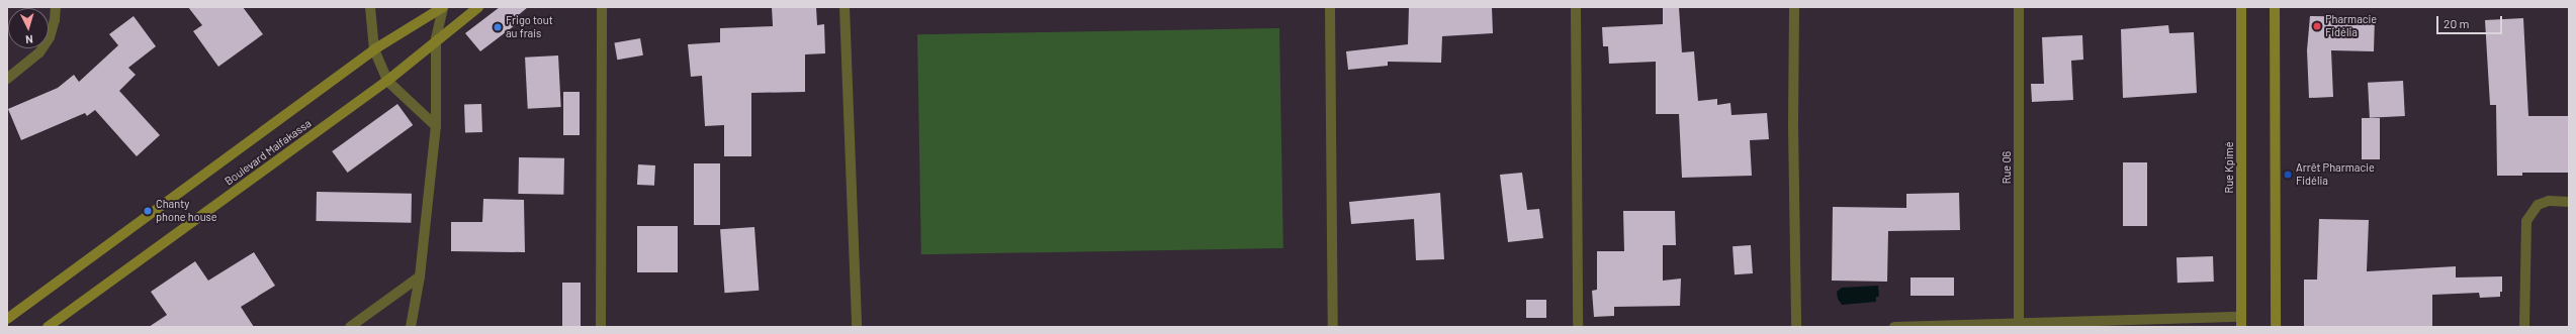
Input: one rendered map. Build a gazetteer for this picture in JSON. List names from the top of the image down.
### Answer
{
  "streets": {
    "main road": ["Boulevard Malfakassa", "Rue Kpimé"],
    "street": ["Rue 06"]
  },
  "places": [
    "Pharmacie Fidélia",
    "Frigo tout au frais",
    "Arrêt Pharmacie Fidélia",
    "Chanty phone house"
  ],
  "scale_bar": "20 m",
  "north": "bottom"
}
